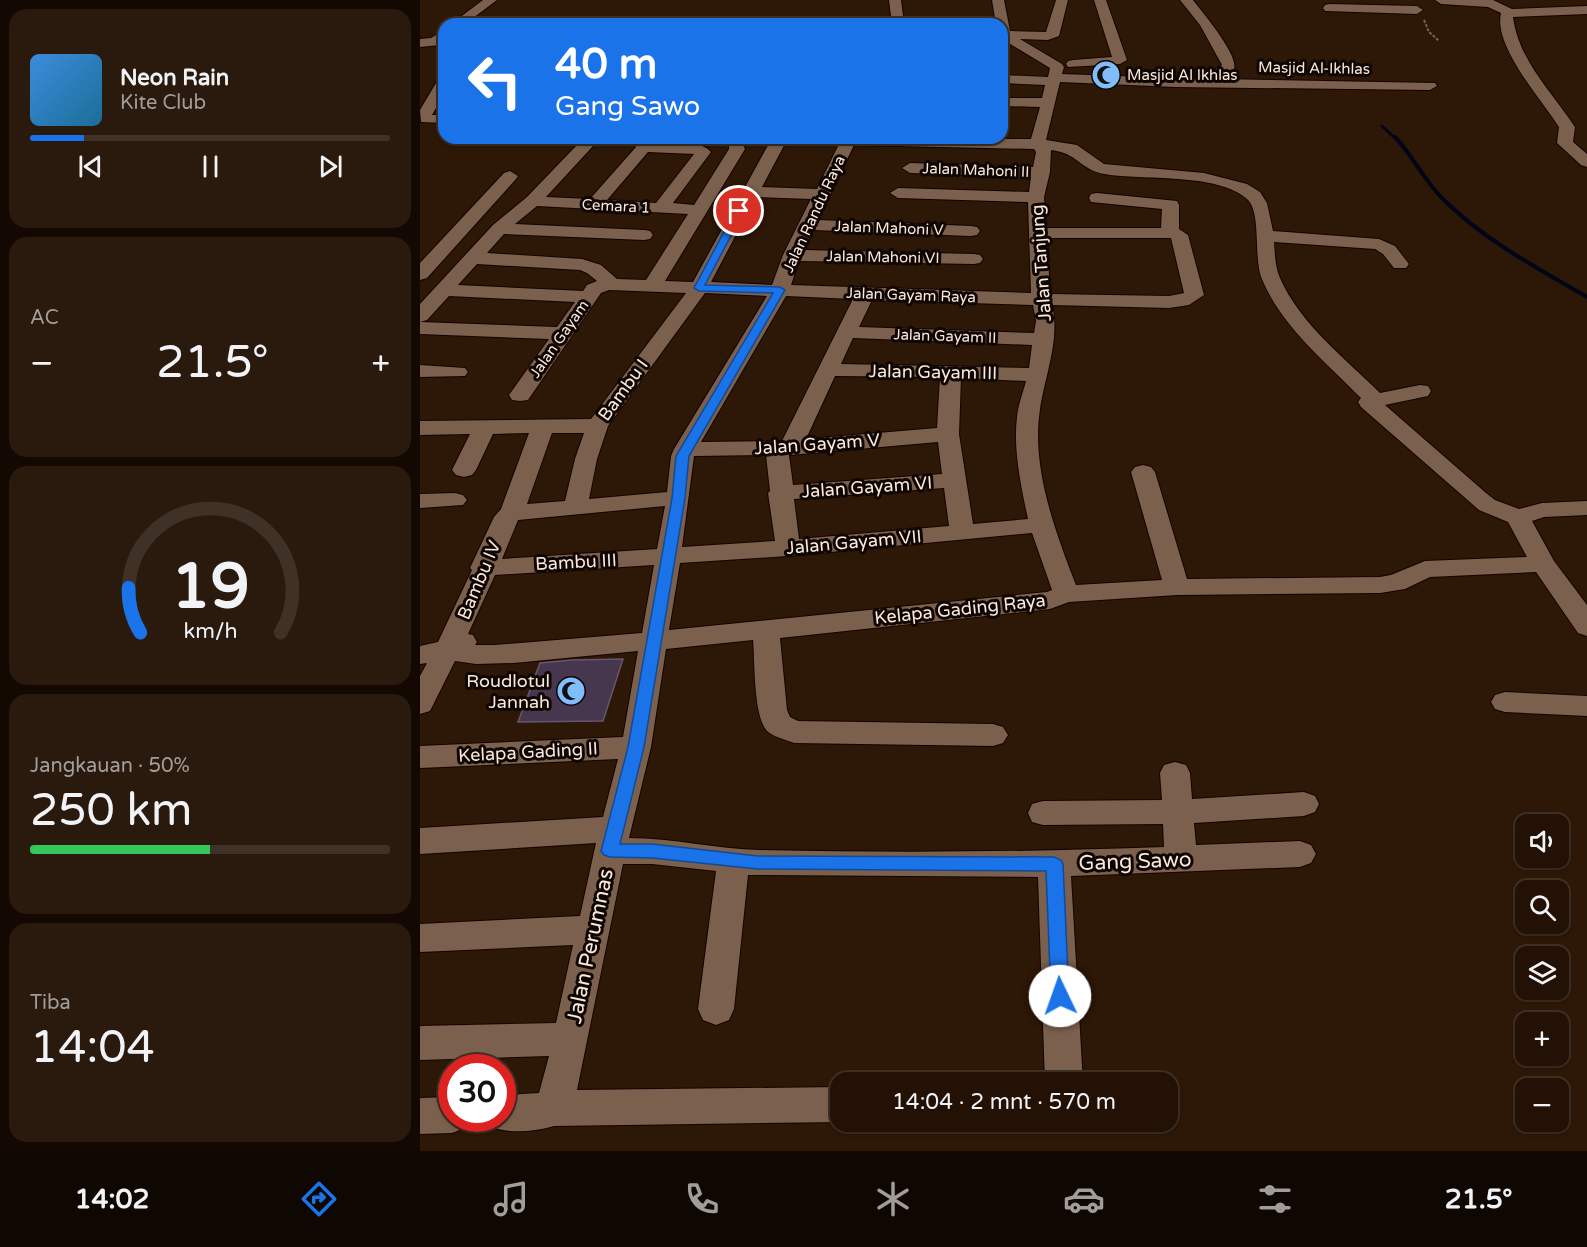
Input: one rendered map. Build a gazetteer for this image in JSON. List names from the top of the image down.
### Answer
{
  "streets": {
    "street": [
      "Masjid Al-Ikhlas",
      "Jalan Mahoni II",
      "Cemara 1",
      "Jalan Randu Raya",
      "Jalan Mahoni V",
      "Jalan Mahoni VI",
      "Jalan Tanjung",
      "Jalan Gayam Raya",
      "Jalan Gayam II",
      "Jalan Gayam",
      "Jalan Gayam III",
      "Bambu I",
      "Jalan Gayam V",
      "Jalan Gayam VI",
      "Jalan Gayam VII",
      "Bambu III",
      "Bambu IV",
      "Kelapa Gading Raya",
      "Kelapa Gading II",
      "Gang Sawo",
      "Jalan Perumnas"
    ]
  },
  "crossings": [
    ["Jalan Mahoni II", "Jalan Tanjung"],
    ["Jalan Randu Raya", "Jalan Mahoni V"],
    ["Jalan Randu Raya", "Jalan Mahoni VI"],
    ["Jalan Randu Raya", "Jalan Gayam Raya"],
    ["Jalan Randu Raya", "Jalan Gayam V"],
    ["Jalan Randu Raya", "Jalan Perumnas"],
    ["Jalan Tanjung", "Jalan Gayam Raya"],
    ["Jalan Tanjung", "Jalan Gayam II"],
    ["Jalan Tanjung", "Jalan Gayam III"],
    ["Jalan Tanjung", "Jalan Gayam VII"],
    ["Jalan Tanjung", "Kelapa Gading Raya"],
    ["Jalan Gayam V", "Jalan Perumnas"],
    ["Jalan Gayam VII", "Bambu III"],
    ["Jalan Gayam VII", "Jalan Perumnas"],
    ["Bambu III", "Bambu IV"],
    ["Bambu III", "Jalan Perumnas"],
    ["Bambu IV", "Kelapa Gading Raya"],
    ["Kelapa Gading Raya", "Jalan Perumnas"],
    ["Kelapa Gading II", "Jalan Perumnas"],
    ["Gang Sawo", "Jalan Perumnas"]
  ],
  "places": {
    "mosque": ["Masjid Al Ikhlas", "Roudlotul Jannah"]
  },
  "page": {
    "turn": ["40 m", "Gang Sawo"],
    "song": ["Neon Rain", "Kite Club"],
    "tile": [
      "AC",
      ["Jangkauan · 50%", "250 km"],
      ["Tiba", "14:04"]
    ],
    "heat": ["−", "21.5°", "+"],
    "map_buttons": ["+", "−"],
    "limit": "30",
    "trip": "14:04 · 2 mnt · 570 m",
    "tabs": ["14:02", "21.5°"],
    "gauge": ["19", "km/h"]
  }
}
